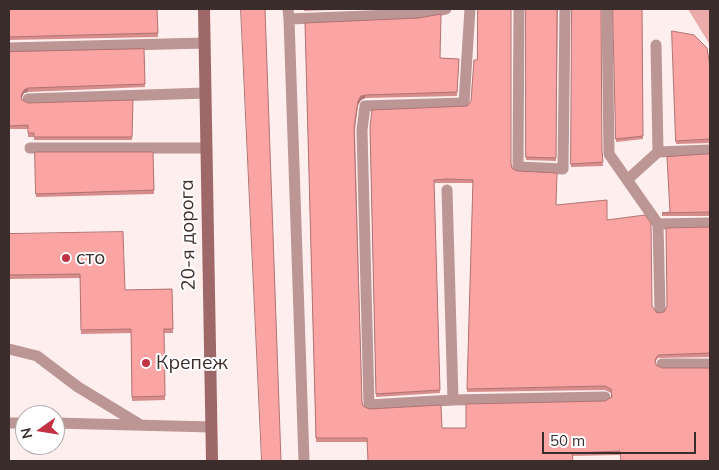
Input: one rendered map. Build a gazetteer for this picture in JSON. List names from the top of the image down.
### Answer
{
  "streets": {
    "main road": ["20-я дорога"]
  },
  "places": ["сто", "Крепеж"],
  "scale_bar": "50 m",
  "north": "left"
}
